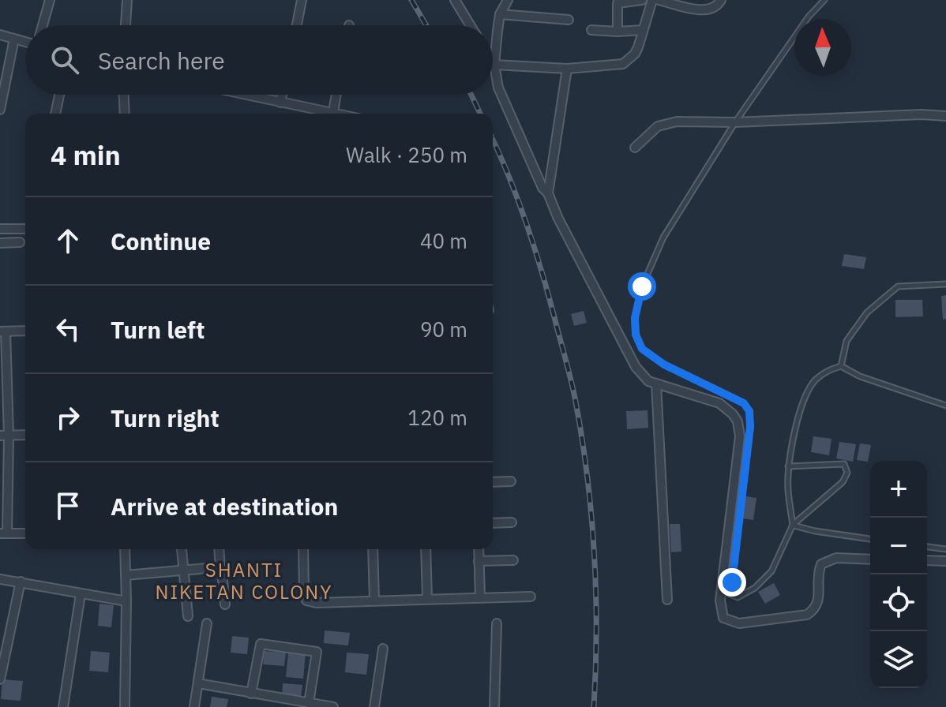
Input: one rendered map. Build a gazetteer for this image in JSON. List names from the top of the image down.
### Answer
{
  "districts": ["SHANTI NIKETAN COLONY"],
  "north": "top",
  "page": {
    "search": "Search here",
    "heading": ["4 min", "Walk · 250 m"],
    "list": [
      ["Continue", "40 m"],
      ["Turn left", "90 m"],
      ["Turn right", "120 m"],
      "Arrive at destination"
    ],
    "map_buttons": ["+", "−"]
  }
}
